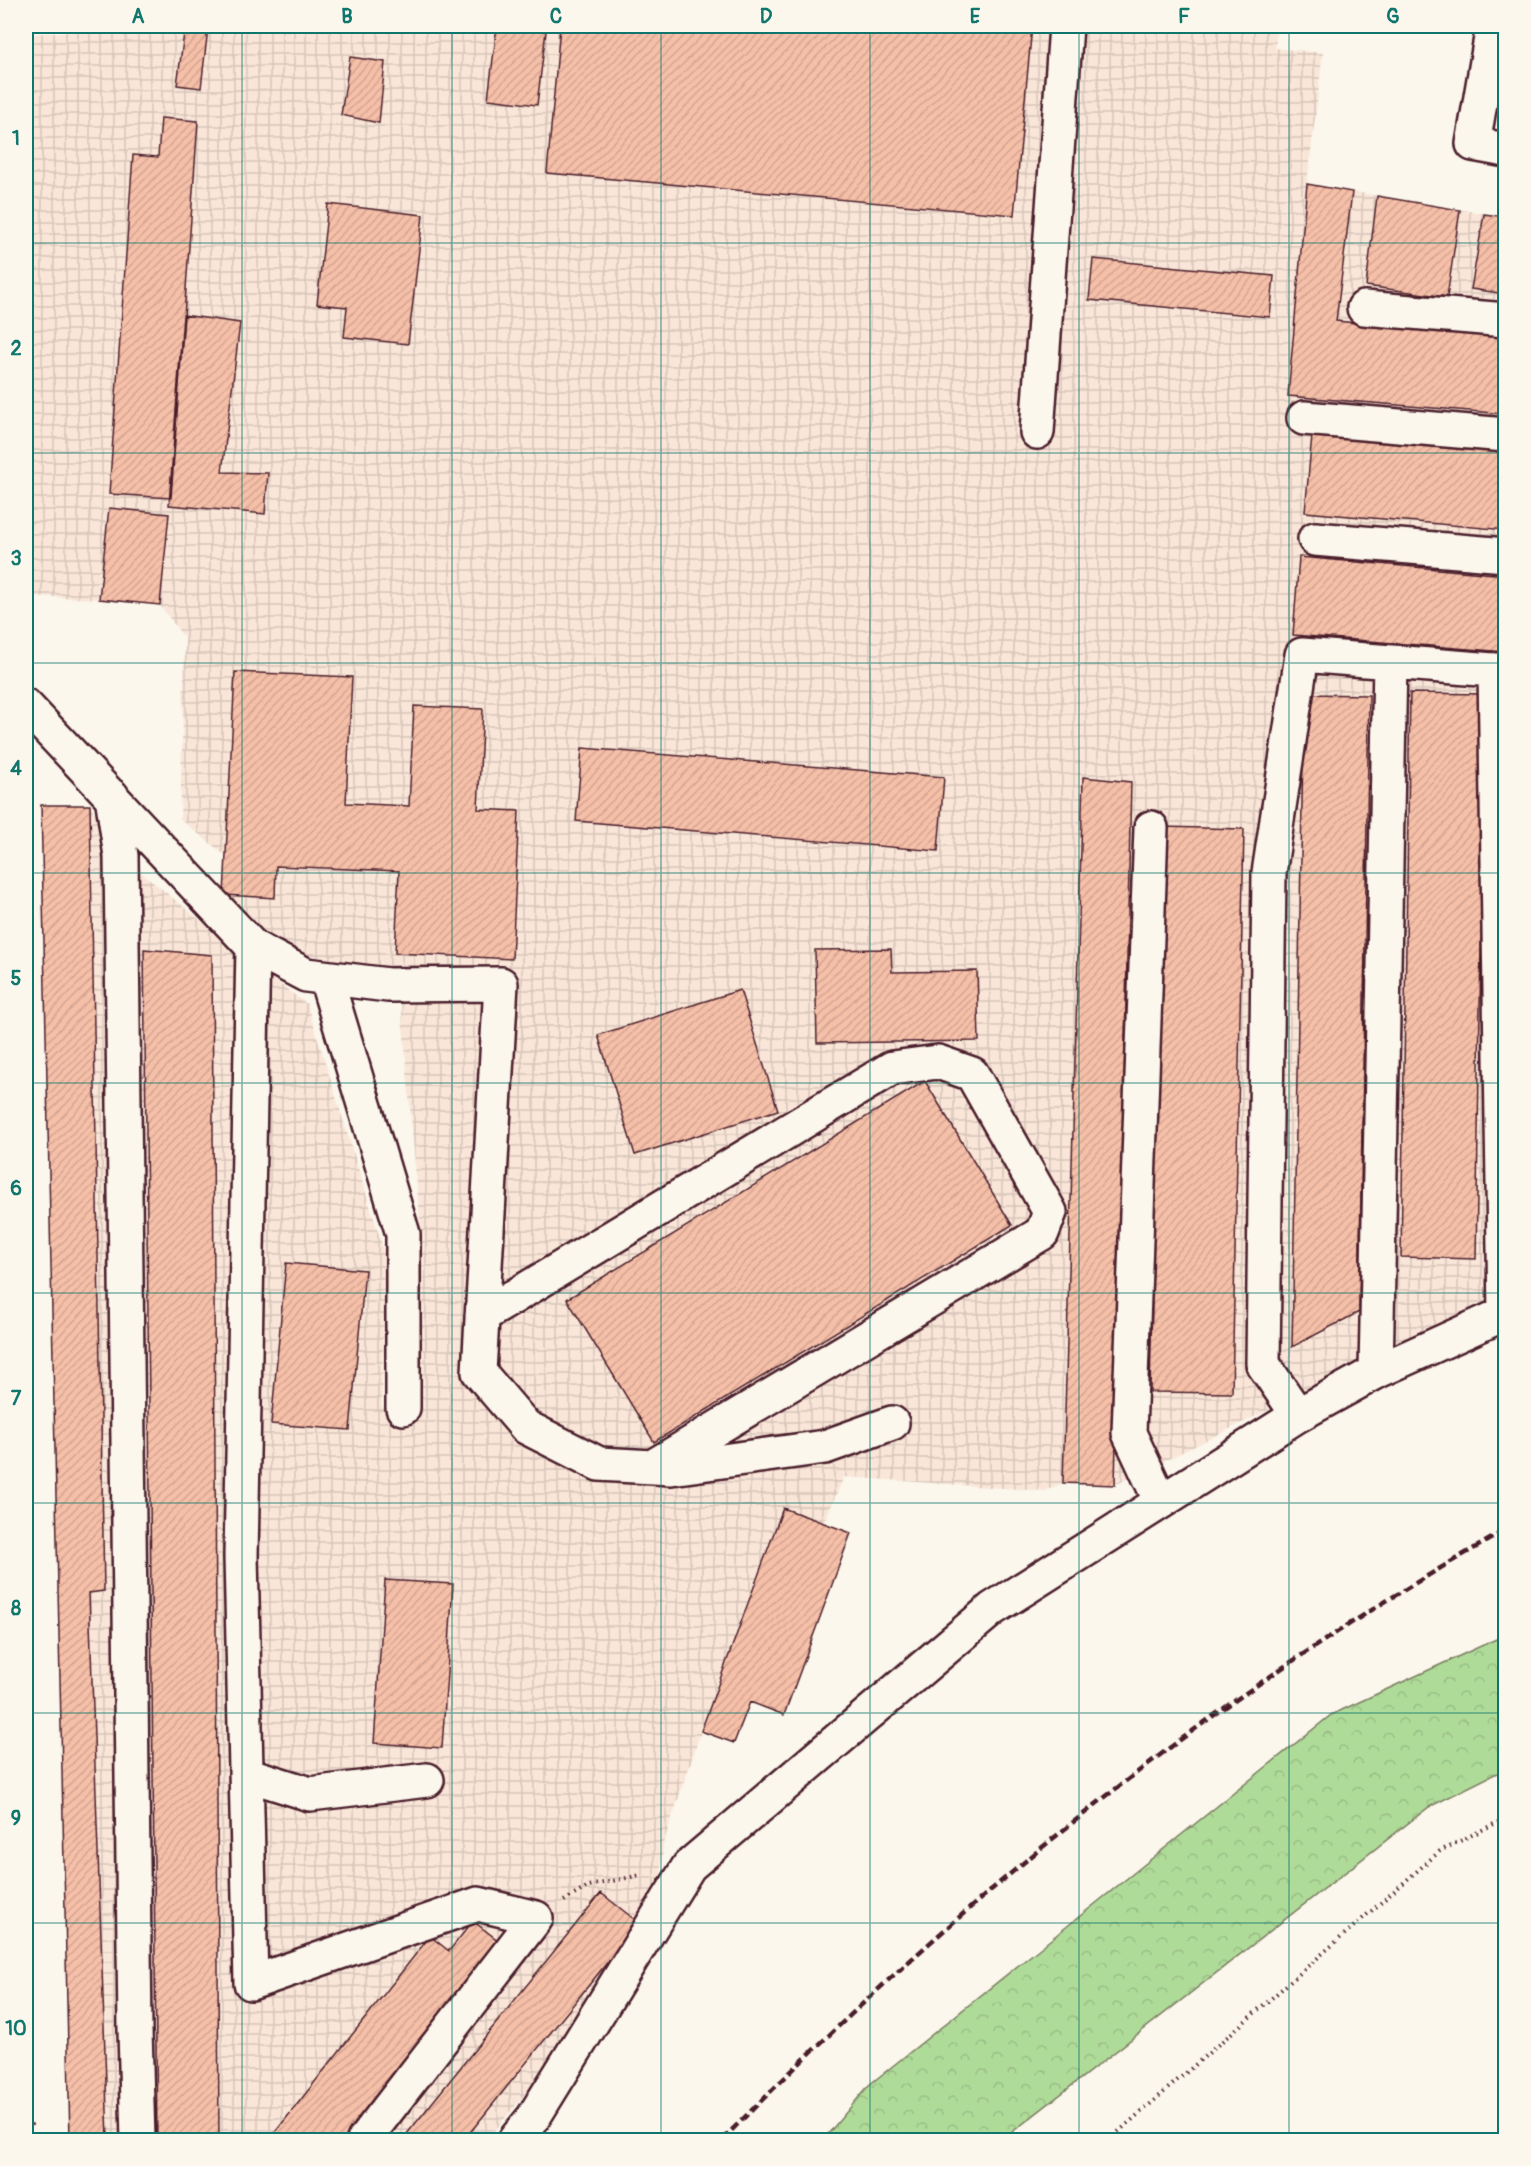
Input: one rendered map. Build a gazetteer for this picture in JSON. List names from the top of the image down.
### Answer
{
  "grid": {
    "columns": [
      "A",
      "B",
      "C",
      "D",
      "E",
      "F",
      "G"
    ],
    "rows": [
      "1",
      "2",
      "3",
      "4",
      "5",
      "6",
      "7",
      "8",
      "9",
      "10"
    ]
  }
}
